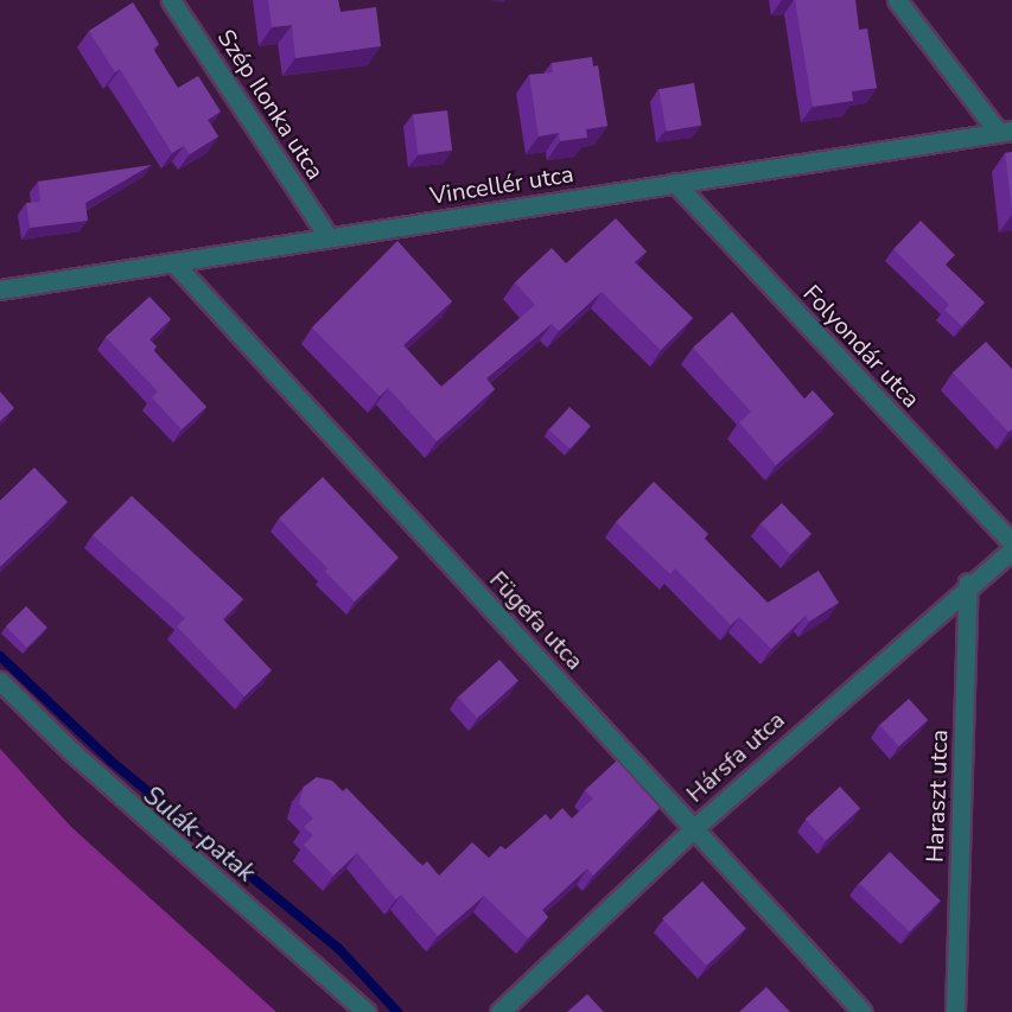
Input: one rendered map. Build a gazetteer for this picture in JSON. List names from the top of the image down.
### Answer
{
  "streets": {
    "street": [
      "Szép Ilonka utca",
      "Vincellér utca",
      "Folyondár utca",
      "Fügefa utca",
      "Hársfa utca",
      "Haraszt utca"
    ]
  },
  "crossings": [
    ["Szép Ilonka utca", "Vincellér utca"],
    ["Vincellér utca", "Folyondár utca"],
    ["Vincellér utca", "Fügefa utca"],
    ["Folyondár utca", "Hársfa utca"],
    ["Fügefa utca", "Hársfa utca"],
    ["Hársfa utca", "Haraszt utca"]
  ],
  "water": ["Sulák-patak"]
}
